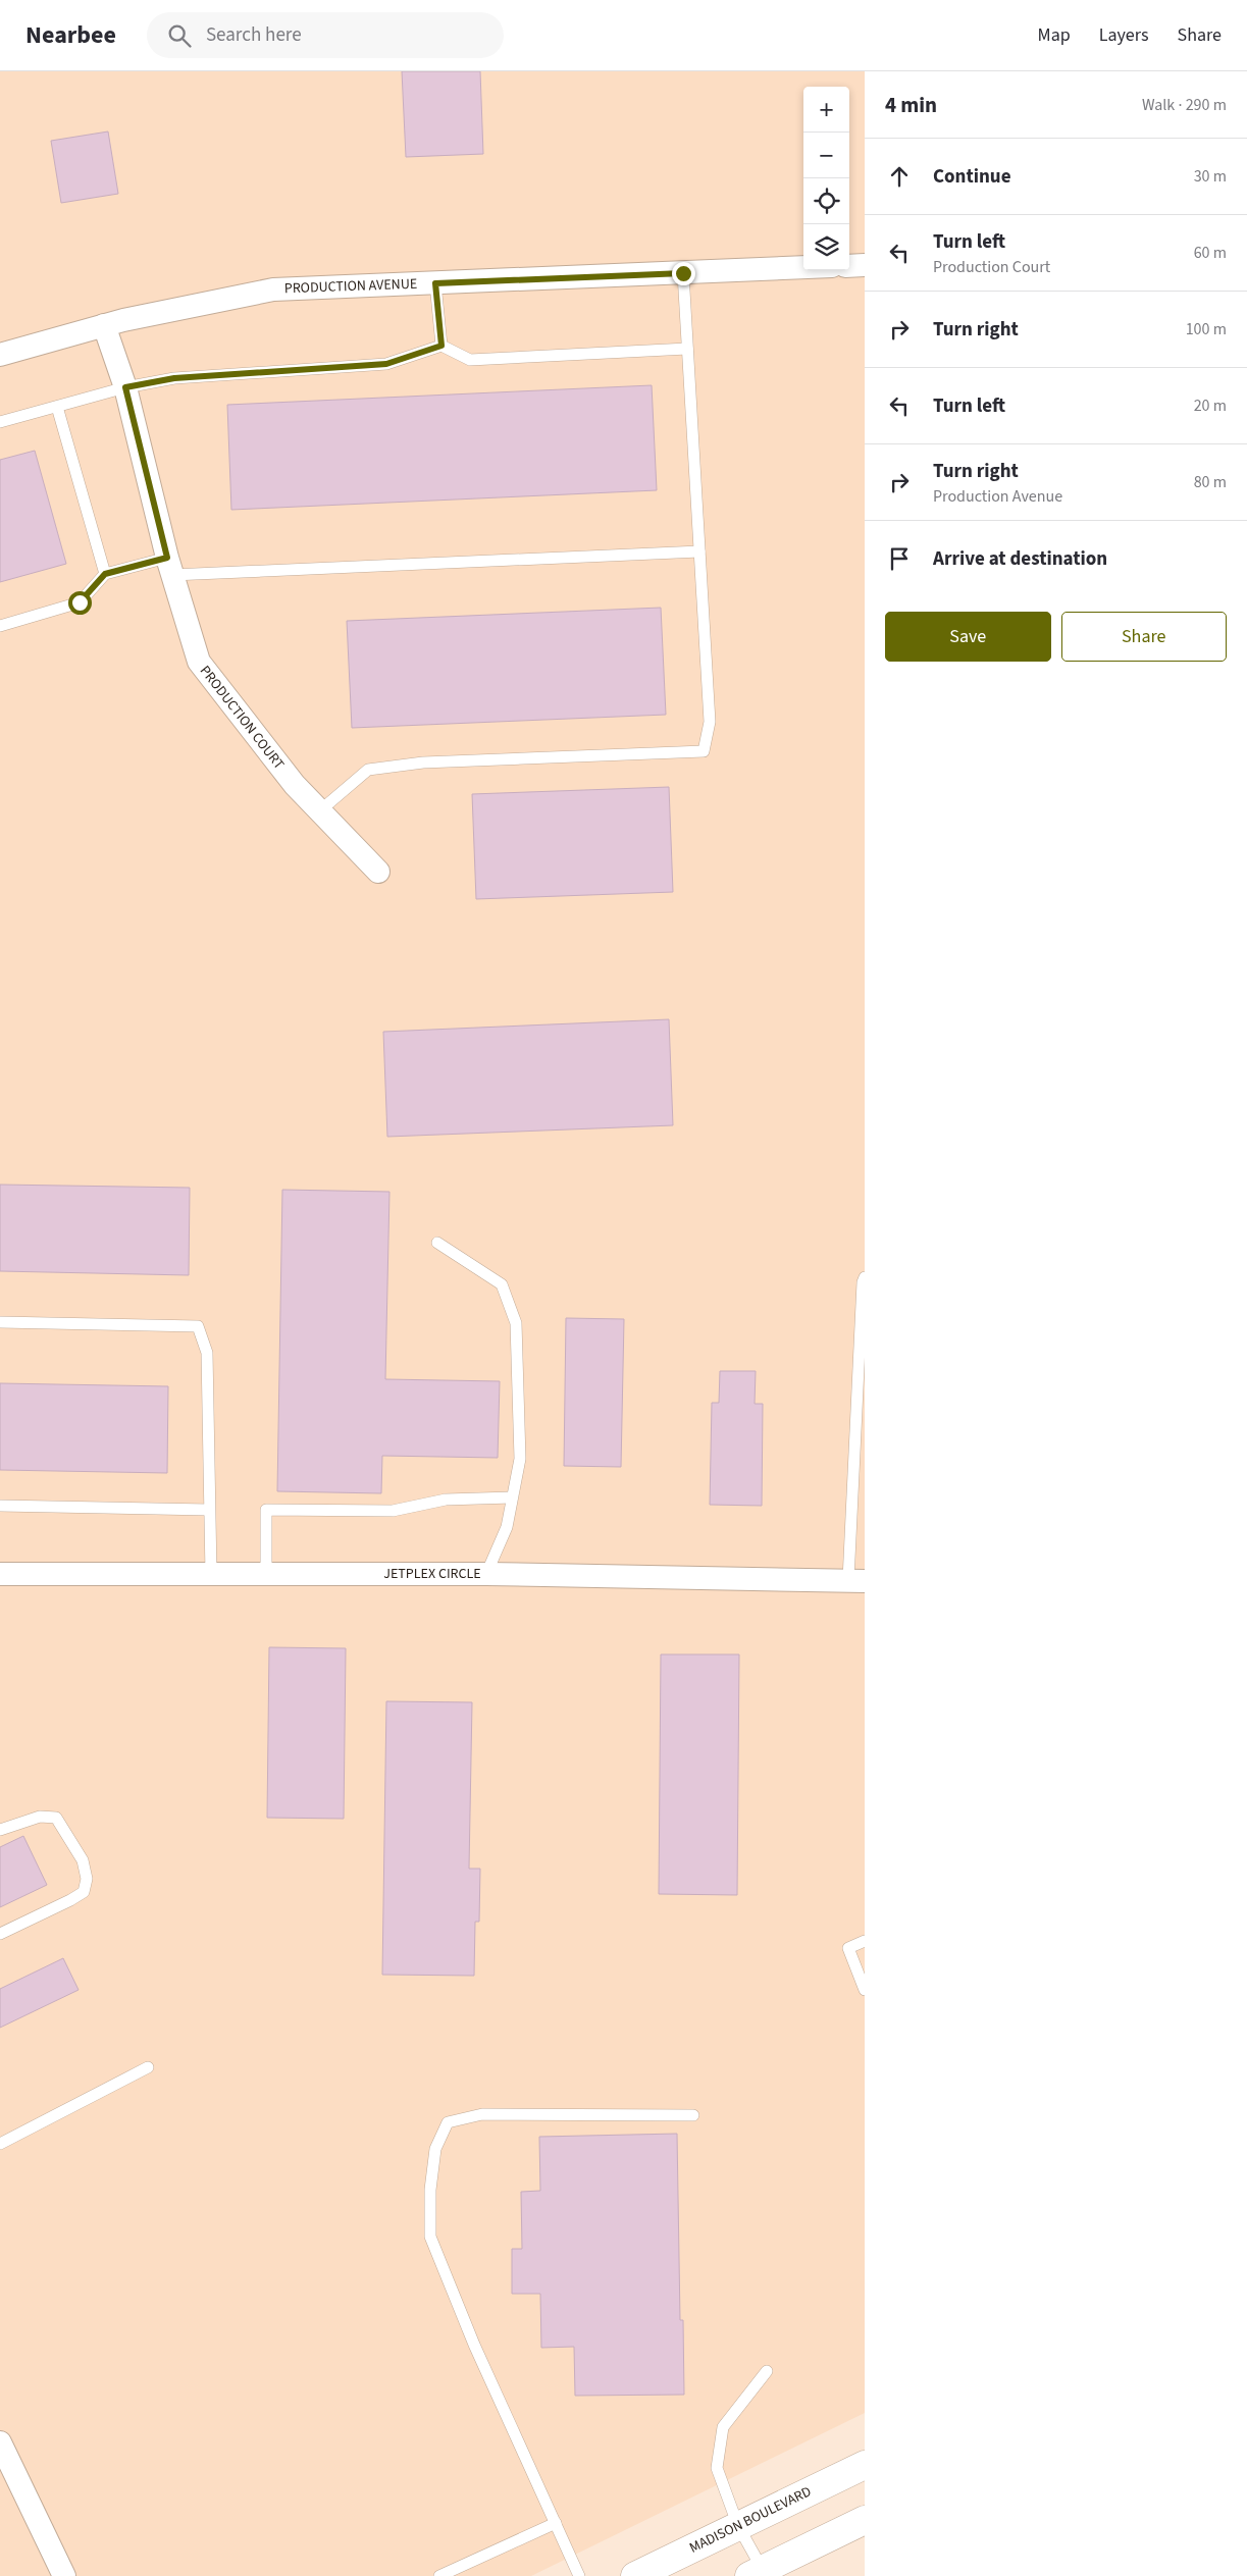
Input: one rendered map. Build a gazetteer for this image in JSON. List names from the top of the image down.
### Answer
{
  "streets": {
    "main road": ["MADISON BOULEVARD"],
    "street": ["PRODUCTION AVENUE", "PRODUCTION COURT", "JETPLEX CIRCLE"]
  },
  "crossings": [
    ["PRODUCTION AVENUE", "PRODUCTION COURT"]
  ],
  "page": {
    "header": "Nearbee",
    "search": "Search here",
    "nav": ["Map", "Layers", "Share"],
    "heading": ["4 min", "Walk · 290 m"],
    "map_buttons": ["+", "−"],
    "list": [
      ["Continue", "30 m"],
      ["Turn left", "Production Court", "60 m"],
      ["Turn right", "100 m"],
      ["Turn left", "20 m"],
      ["Turn right", "Production Avenue", "80 m"],
      "Arrive at destination"
    ],
    "buttons": ["Save", "Share"]
  }
}
